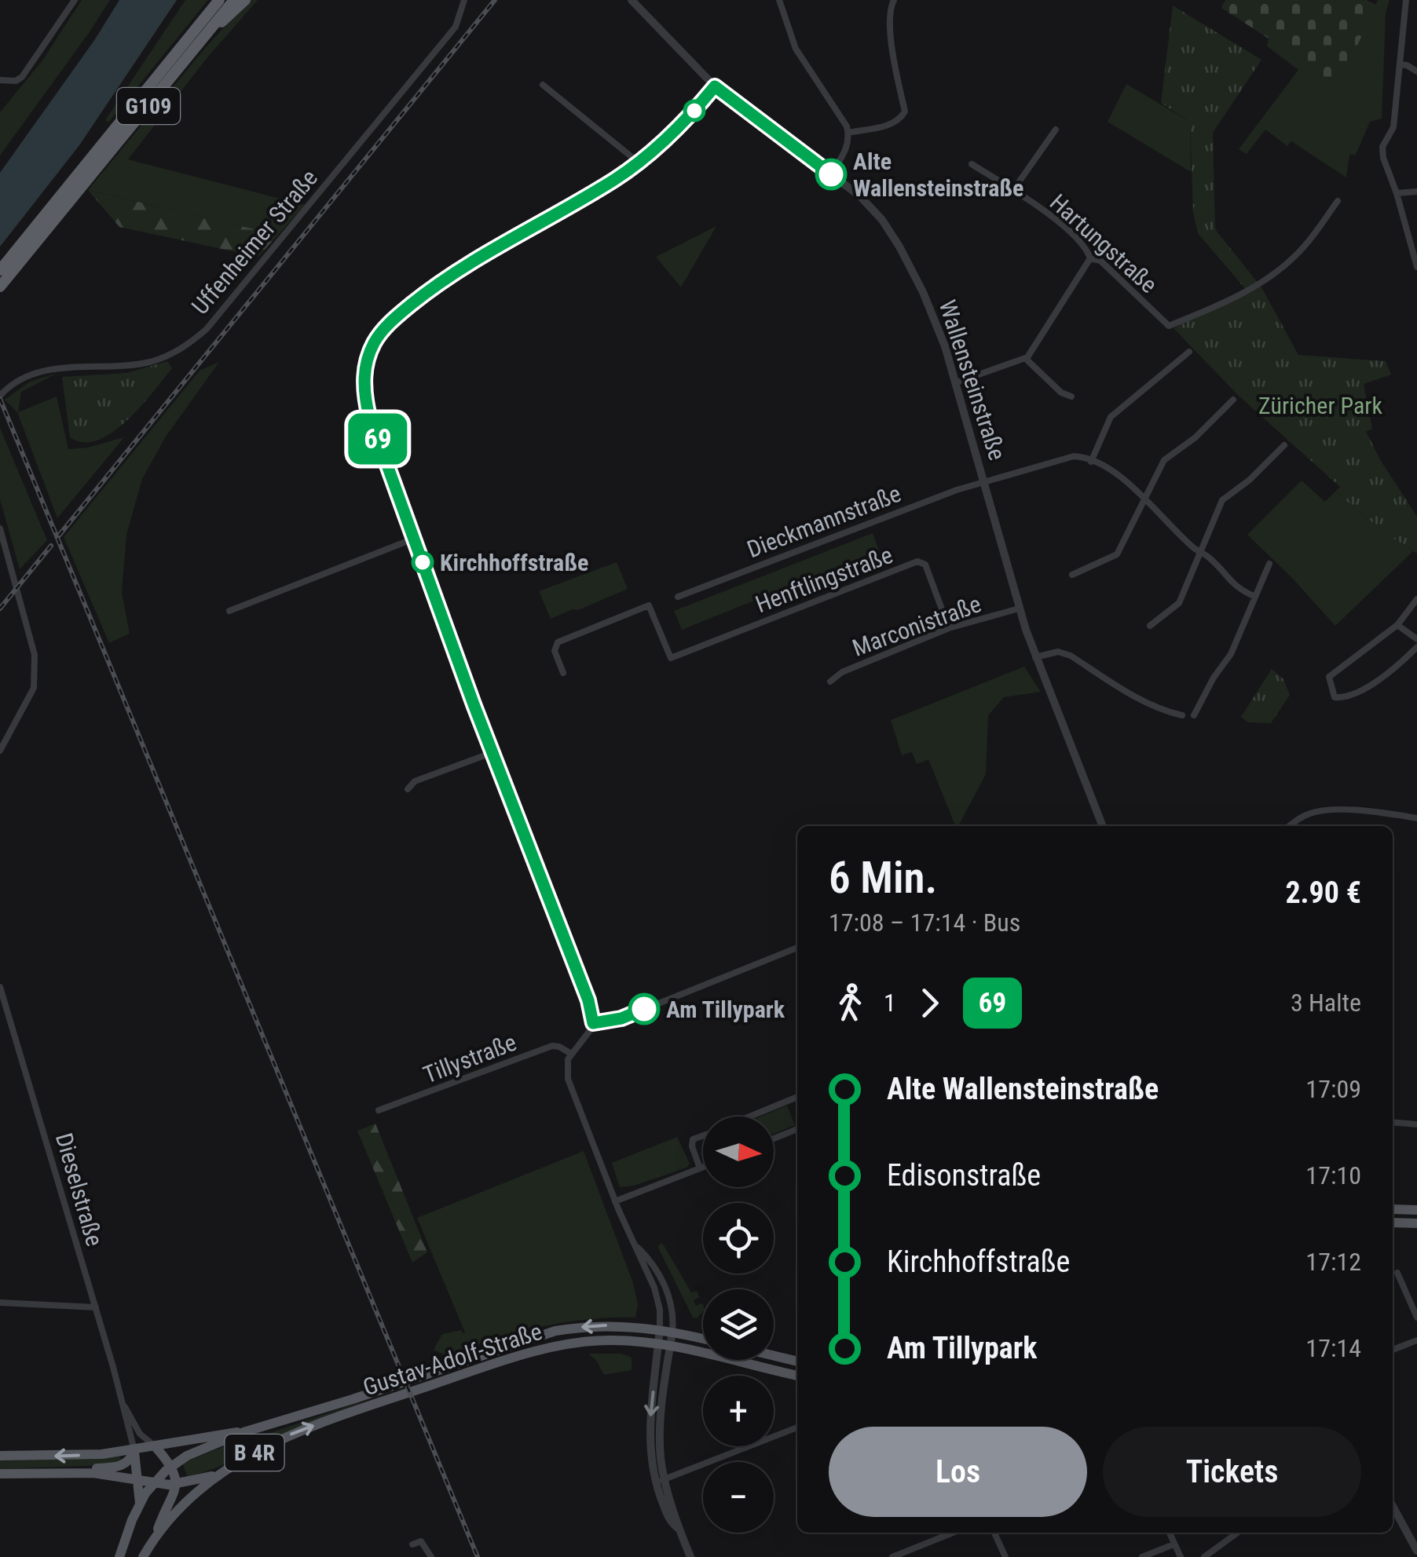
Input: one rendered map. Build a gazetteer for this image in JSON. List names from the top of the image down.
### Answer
{
  "streets": {
    "highway": ["G109"],
    "main road": ["Gustav-Adolf-Straße", "B 4R"],
    "street": [
      "Uffenheimer Straße",
      "Hartungstraße",
      "Wallensteinstraße",
      "Dieckmannstraße",
      "Henftlingstraße",
      "Marconistraße",
      "Tillystraße",
      "Dieselstraße"
    ]
  },
  "crossings": [
    ["Wallensteinstraße", "Dieckmannstraße"],
    ["Wallensteinstraße", "Marconistraße"],
    ["Henftlingstraße", "Marconistraße"],
    ["Dieselstraße", "Gustav-Adolf-Straße"]
  ],
  "parks": ["Züricher Park"],
  "places": ["Alte Wallensteinstraße", "Kirchhoffstraße", "Am Tillypark"],
  "lines": ["bus line 69"],
  "north": "right",
  "page": {
    "on_map": "69",
    "heading": ["6 Min.", "17:08 – 17:14 · Bus", "2.90 €"],
    "legs": ["1", "69", "3 Halte"],
    "list": [
      {
        "name": "Alte Wallensteinstraße",
        "value": "17:09"
      },
      {
        "name": "Edisonstraße",
        "value": "17:10"
      },
      {
        "name": "Kirchhoffstraße",
        "value": "17:12"
      },
      {
        "name": "Am Tillypark",
        "value": "17:14"
      }
    ],
    "map_buttons": ["+", "−"],
    "buttons": ["Los", "Tickets"]
  }
}
